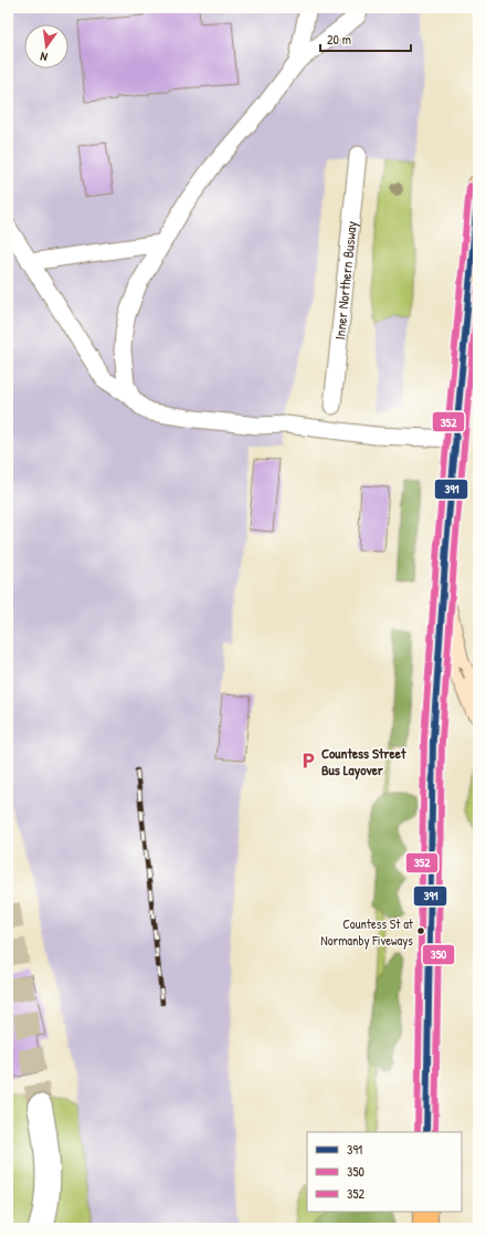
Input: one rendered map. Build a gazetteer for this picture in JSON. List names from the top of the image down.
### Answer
{
  "streets": {
    "lane": ["Inner Northern Busway"]
  },
  "places": {
    "parking": ["Countess Street Bus Layover"],
    "other": ["Countess St at Normanby Fiveways"]
  },
  "lines": ["transit line 352", "transit line 391", "transit line 350"],
  "legend": ["391", "350", "352"],
  "scale_bar": "20 m",
  "north": "bottom"
}
